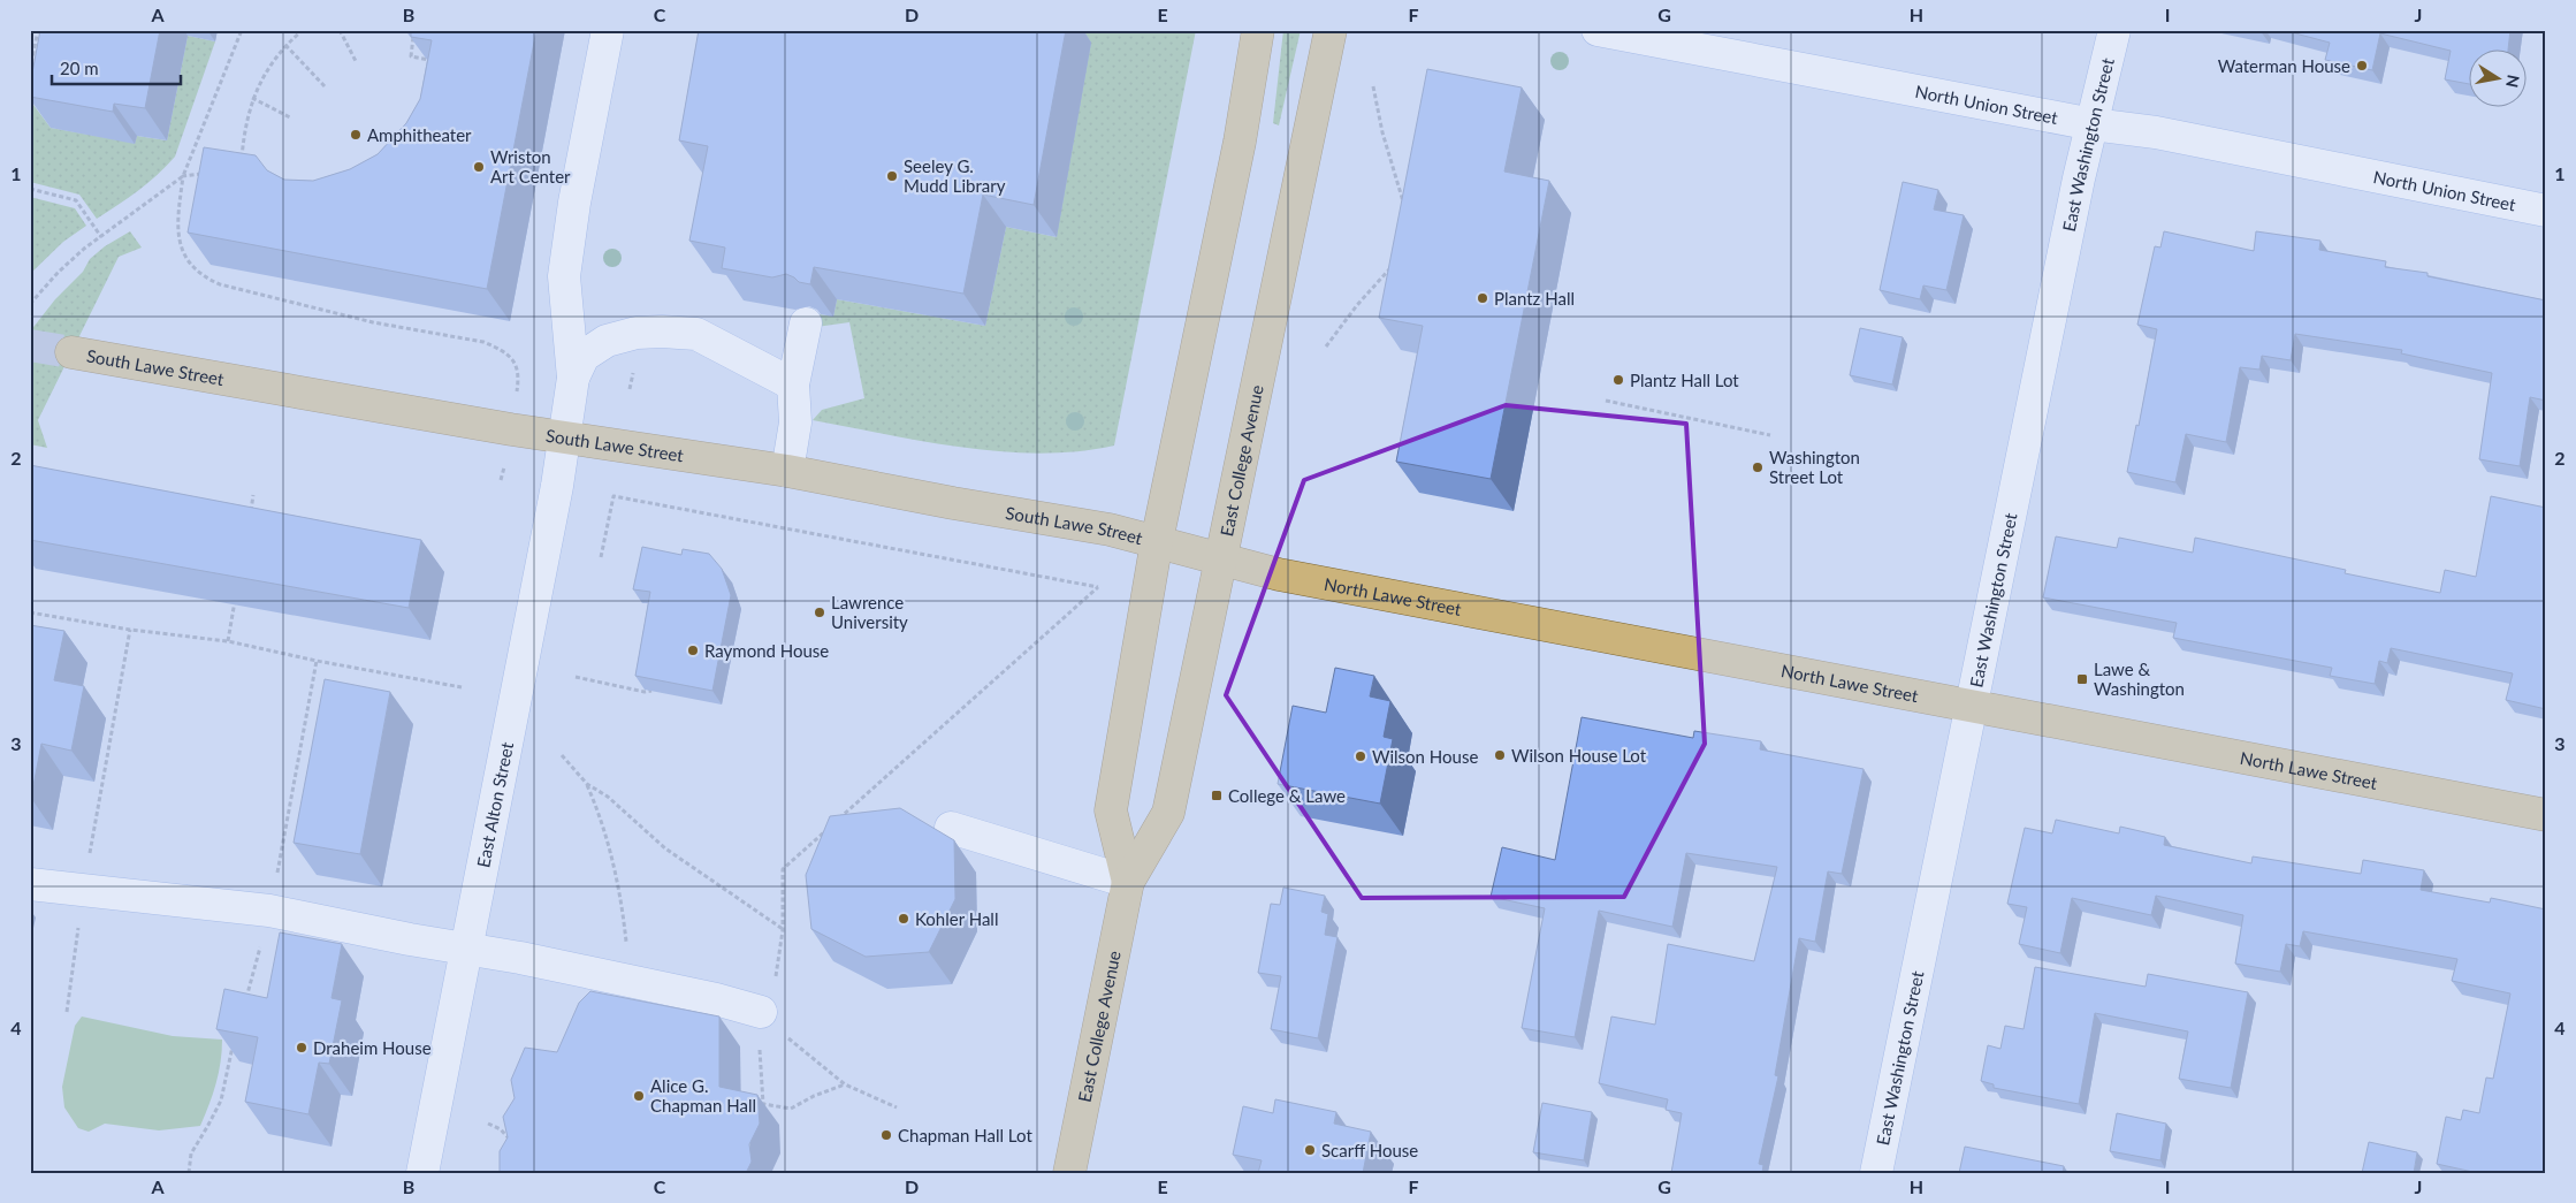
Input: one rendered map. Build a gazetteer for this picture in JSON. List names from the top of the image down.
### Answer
{
  "streets": {
    "main road": ["South Lawe Street", "East College Avenue", "North Lawe Street"],
    "street": ["North Union Street", "East Washington Street", "East Alton Street"]
  },
  "crossings": [
    ["North Union Street", "East Washington Street"],
    ["East Washington Street", "North Lawe Street"],
    ["South Lawe Street", "East College Avenue"],
    ["South Lawe Street", "North Lawe Street"],
    ["South Lawe Street", "East Alton Street"],
    ["East College Avenue", "North Lawe Street"]
  ],
  "places": {
    "other": [
      "Waterman House",
      "Amphitheater",
      "Wriston Art Center",
      "Seeley G. Mudd Library",
      "Plantz Hall",
      "Plantz Hall Lot",
      "Washington Street Lot",
      "Lawrence University",
      "Raymond House",
      "Wilson House Lot",
      "Wilson House",
      "Kohler Hall",
      "Draheim House",
      "Alice G. Chapman Hall",
      "Chapman Hall Lot",
      "Scarff House"
    ],
    "transit": ["Lawe & Washington", "College & Lawe"]
  },
  "scale_bar": "20 m",
  "north": "right",
  "grid": {
    "columns": [
      "A",
      "B",
      "C",
      "D",
      "E",
      "F",
      "G",
      "H",
      "I",
      "J"
    ],
    "rows": [
      "1",
      "2",
      "3",
      "4"
    ]
  }
}
